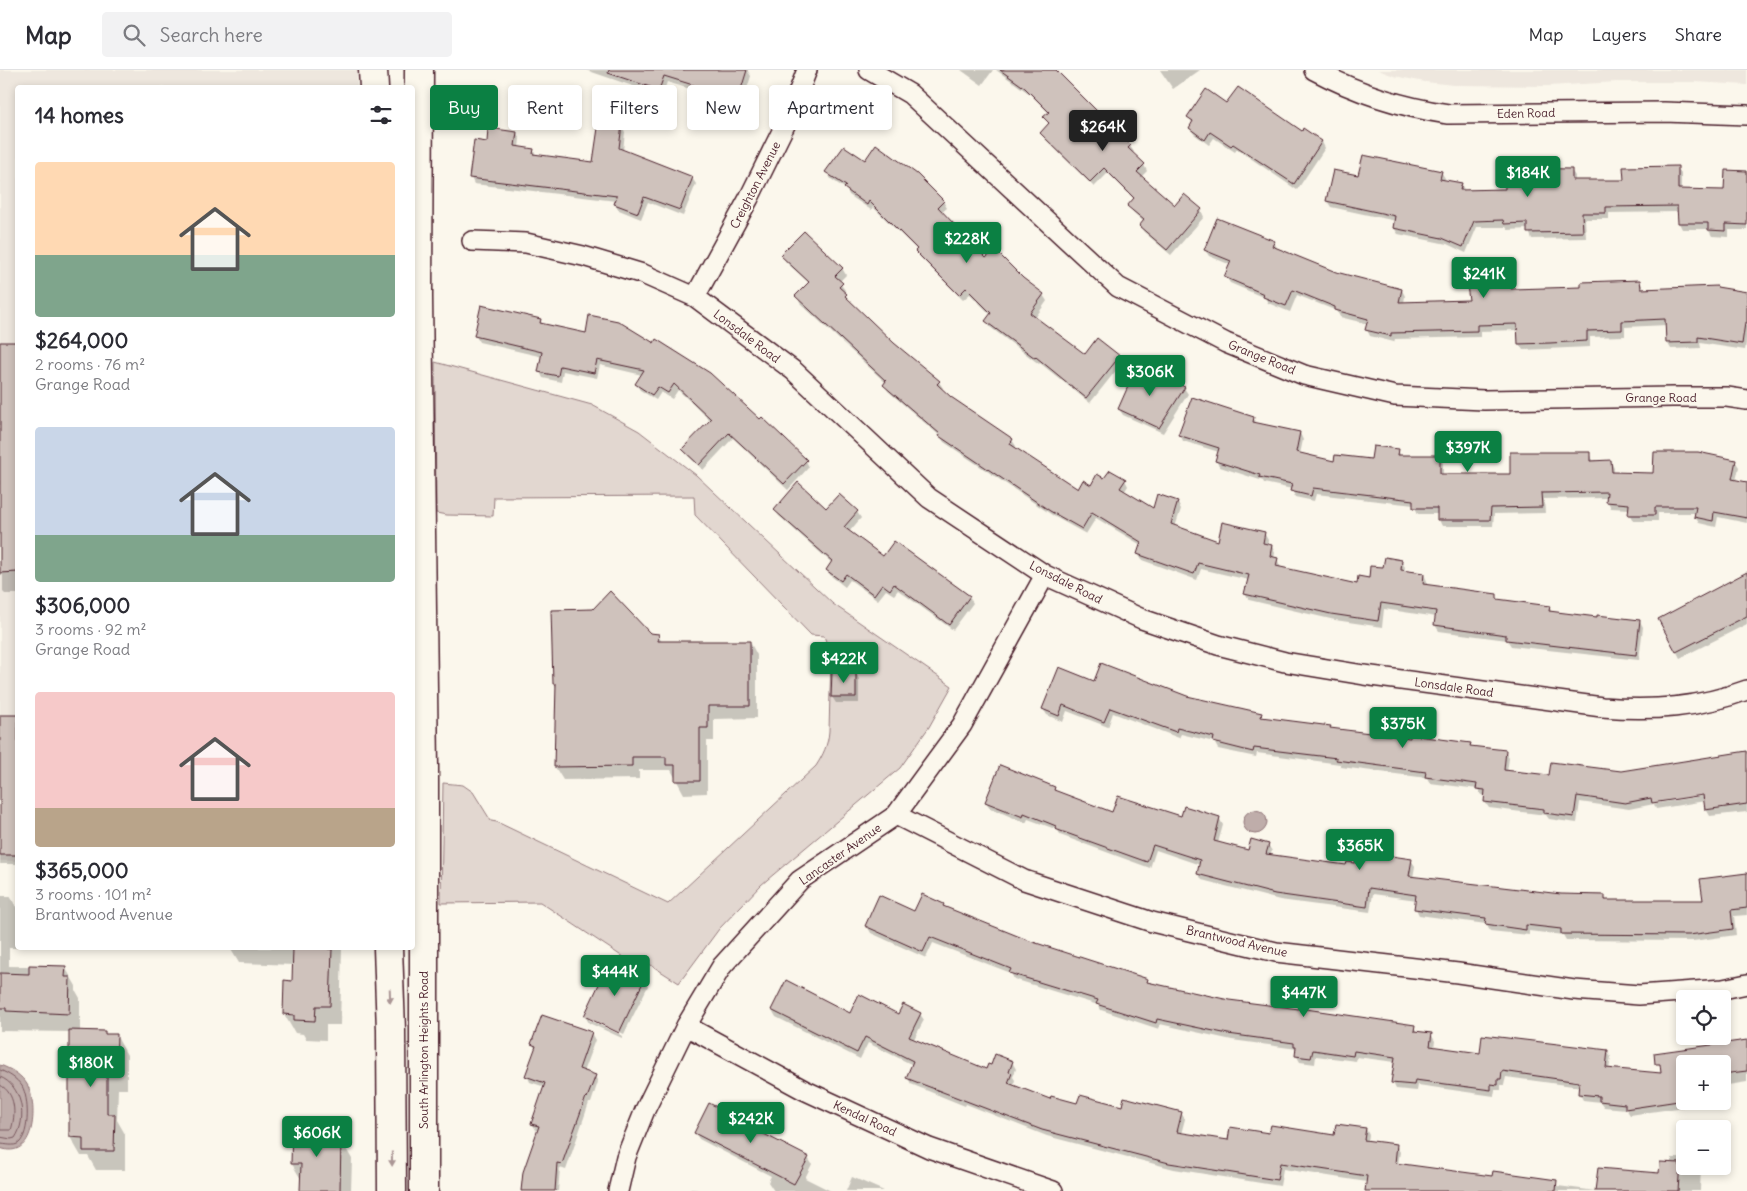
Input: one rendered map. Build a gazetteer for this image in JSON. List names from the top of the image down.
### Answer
{
  "streets": {
    "main road": ["South Arlington Heights Road"],
    "street": [
      "Eden Road",
      "Creighton Avenue",
      "Lonsdale Road",
      "Grange Road",
      "Lancaster Avenue",
      "Brantwood Avenue",
      "Kendal Road"
    ]
  },
  "crossings": [
    ["Creighton Avenue", "Lonsdale Road"],
    ["Lonsdale Road", "Lancaster Avenue"],
    ["Lancaster Avenue", "Brantwood Avenue"],
    ["Lancaster Avenue", "Kendal Road"]
  ],
  "page": {
    "header": "Map",
    "search": "Search here",
    "nav": ["Map", "Layers", "Share"],
    "chip": [
      "Buy",
      "Rent",
      "Filters",
      "New",
      "Apartment"
    ],
    "heading": "14 homes",
    "price": [
      "$264K",
      "$184K",
      "$228K",
      "$241K",
      "$306K",
      "$397K",
      "$422K",
      "$375K",
      "$365K",
      "$444K",
      "$447K",
      "$180K",
      "$242K",
      "$606K"
    ],
    "list": [
      {
        "name": "$264,000",
        "note": "2 rooms · 76 m² · Grange Road"
      },
      {
        "name": "$306,000",
        "note": "3 rooms · 92 m² · Grange Road"
      },
      {
        "name": "$365,000",
        "note": "3 rooms · 101 m² · Brantwood Avenue"
      }
    ],
    "map_buttons": ["+", "−"]
  }
}
